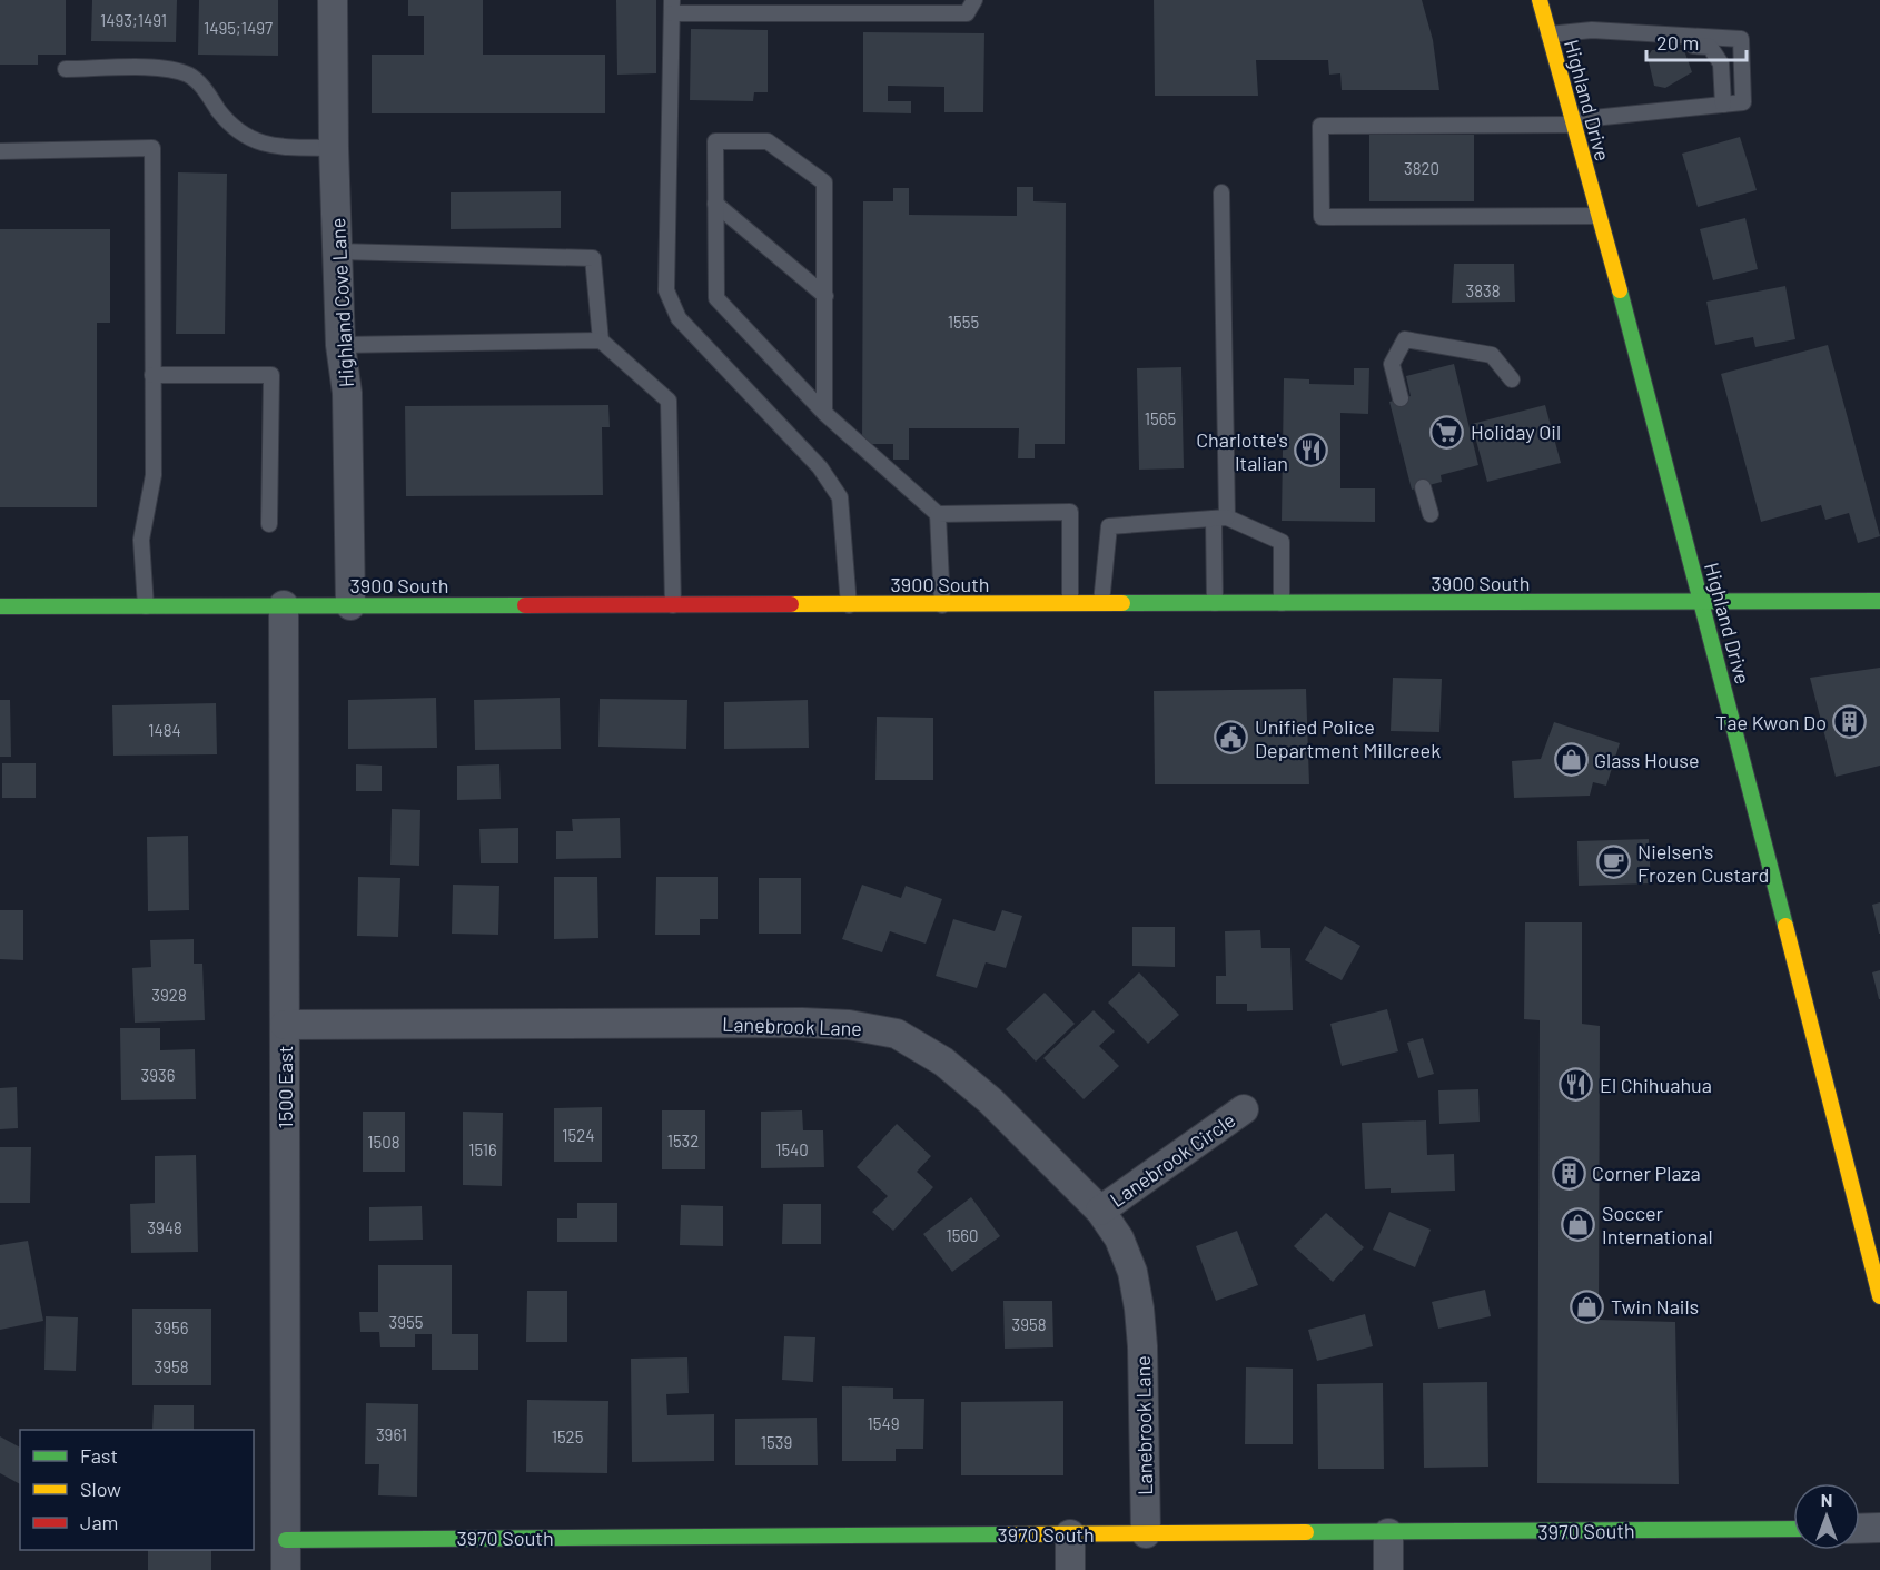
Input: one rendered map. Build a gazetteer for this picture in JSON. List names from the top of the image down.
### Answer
{
  "streets": {
    "main road": ["Highland Drive", "3900 South", "3970 South"],
    "street": [
      "Highland Cove Lane",
      "Lanebrook Lane",
      "1500 East",
      "Lanebrook Circle"
    ]
  },
  "crossings": [
    ["Highland Drive", "3900 South"],
    ["Highland Cove Lane", "3900 South"],
    ["3900 South", "1500 East"],
    ["Lanebrook Lane", "1500 East"],
    ["Lanebrook Lane", "Lanebrook Circle"],
    ["Lanebrook Lane", "3970 South"],
    ["1500 East", "3970 South"]
  ],
  "places": {
    "supermarket": ["Holiday Oil"],
    "restaurant": ["Charlotte's Italian", "El Chihuahua"],
    "building": ["Tae Kwon Do", "Corner Plaza"],
    "public building": ["Unified Police Department Millcreek"],
    "shop": ["Glass House", "Soccer International", "Twin Nails"],
    "cafe": ["Nielsen's Frozen Custard"]
  },
  "house_numbers": [
    "1493;1491",
    "1495;1497",
    "3820",
    "3838",
    "1555",
    "1565",
    "1484",
    "3928",
    "3936",
    "1524",
    "1532",
    "1508",
    "1516",
    "1540",
    "3948",
    "1560",
    "3955",
    "3958",
    "3956",
    "3958",
    "1549",
    "3961",
    "1525",
    "1539"
  ],
  "legend": ["Fast", "Slow", "Jam"],
  "scale_bar": "20 m",
  "north": "top"
}
